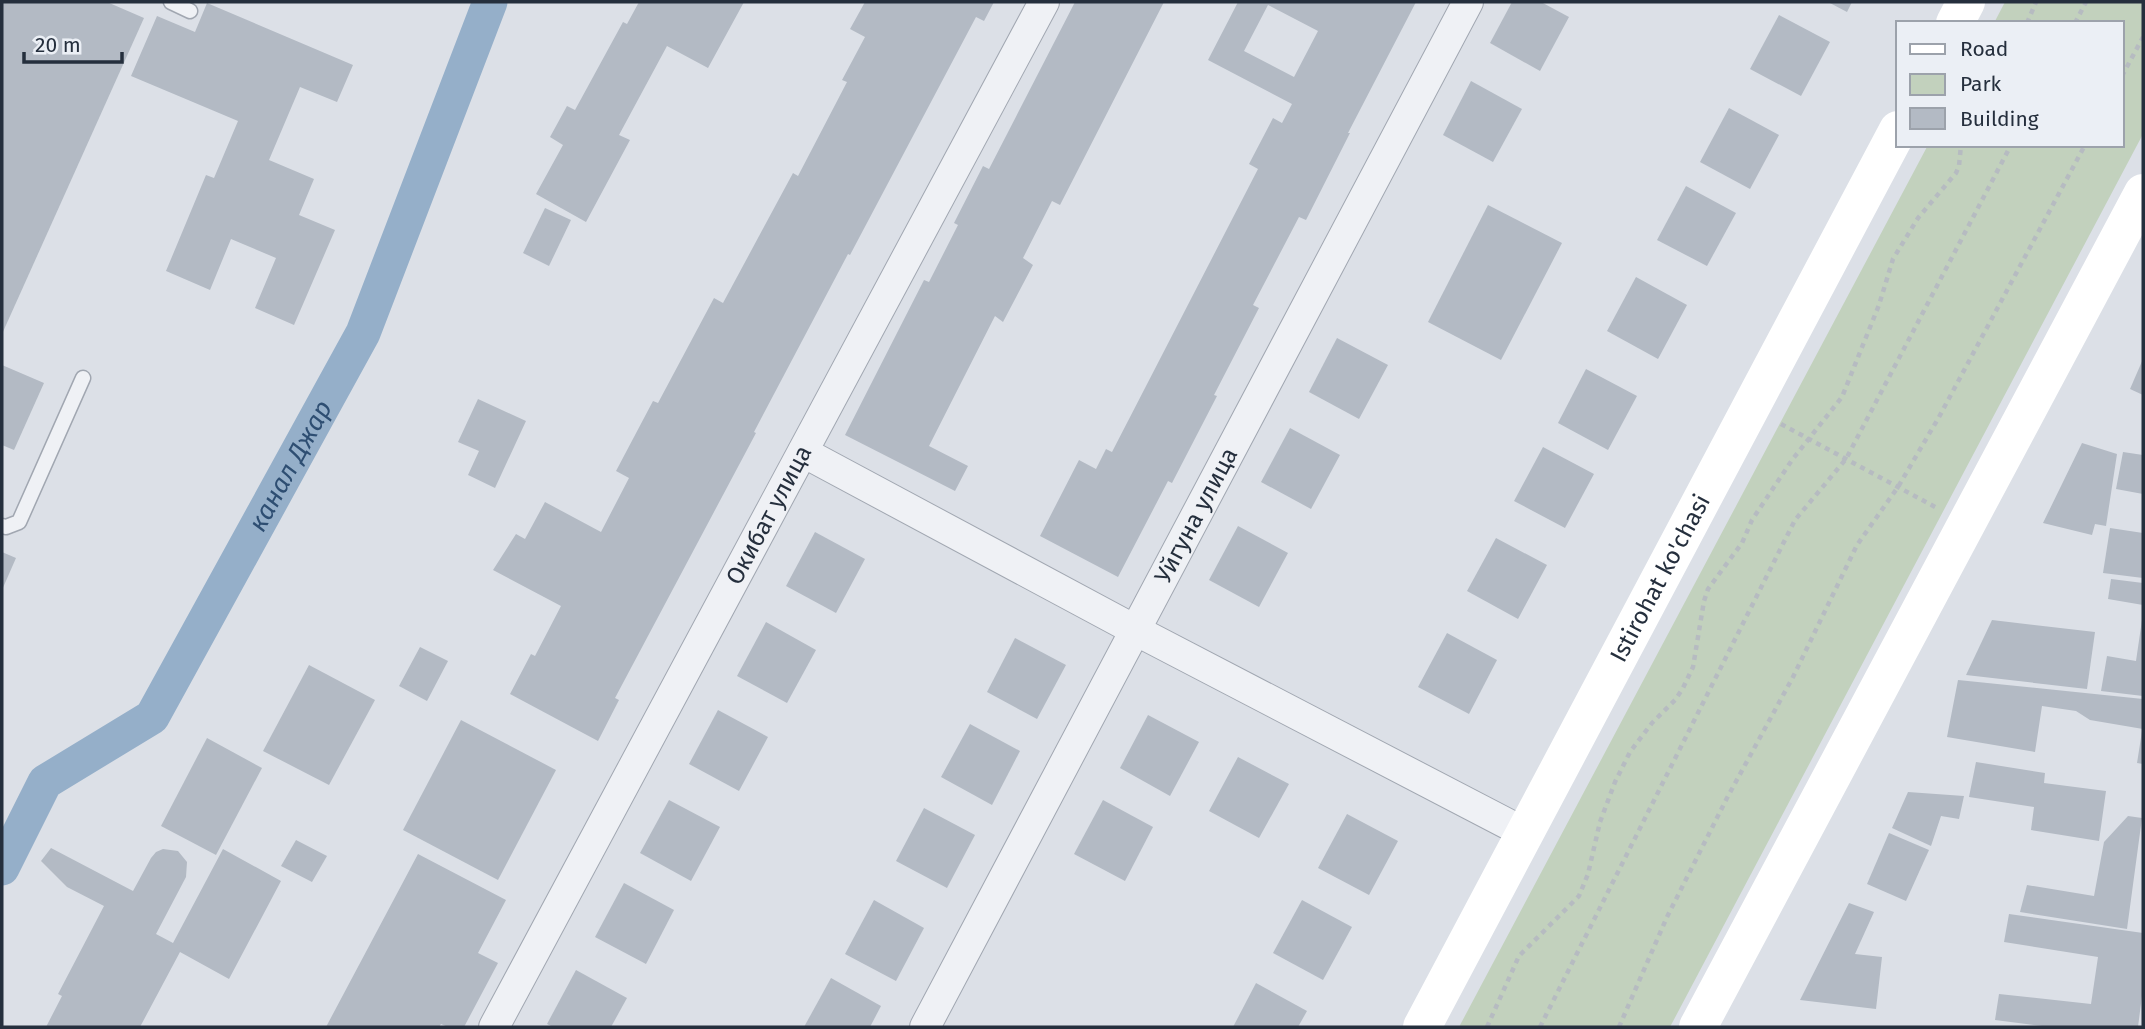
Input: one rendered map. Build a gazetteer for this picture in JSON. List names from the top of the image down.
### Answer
{
  "streets": {
    "main road": ["Istirohat ko'chasi"],
    "street": ["Уйгуна улица", "Окибат улица"]
  },
  "water": ["канал Джар"],
  "legend": ["Road", "Park", "Building"],
  "scale_bar": "20 m"
}
